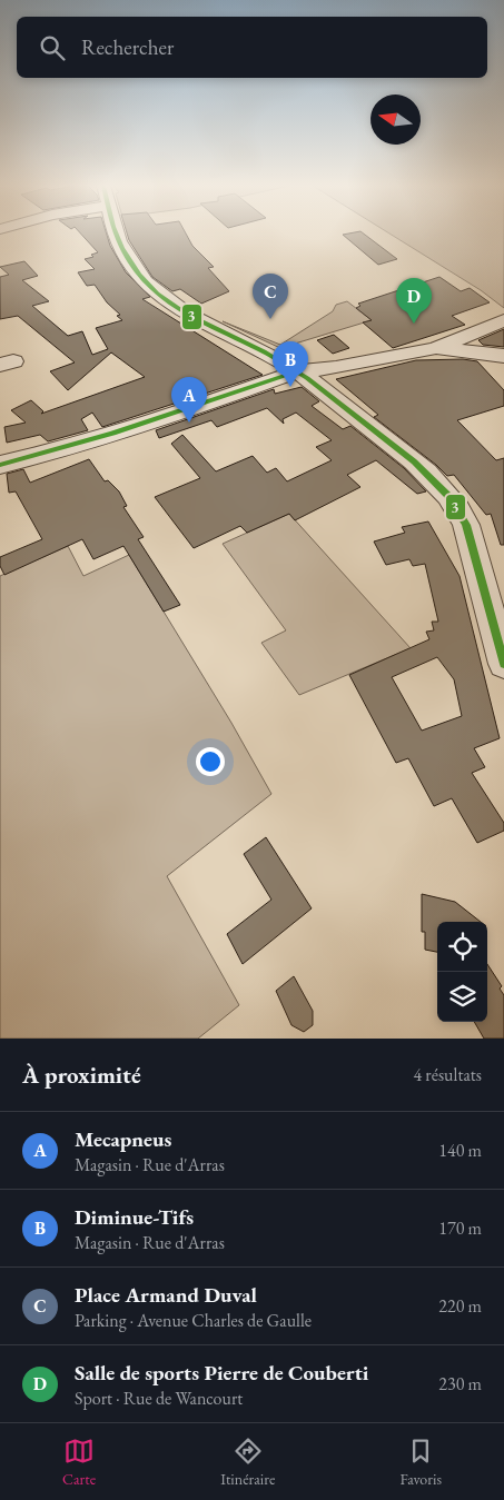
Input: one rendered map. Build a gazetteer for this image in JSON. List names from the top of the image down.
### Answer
{
  "lines": ["transit line 3"],
  "north": "left",
  "page": {
    "search": "Rechercher",
    "pins": [
      "C",
      "D",
      "B",
      "A"
    ],
    "heading": ["À proximité", "4 résultats"],
    "list": [
      {
        "mark": "A",
        "name": "Mecapneus",
        "note": "Magasin · Rue d'Arras",
        "value": "140 m"
      },
      {
        "mark": "B",
        "name": "Diminue-Tifs",
        "note": "Magasin · Rue d'Arras",
        "value": "170 m"
      },
      {
        "mark": "C",
        "name": "Place Armand Duval",
        "note": "Parking · Avenue Charles de Gaulle",
        "value": "220 m"
      },
      {
        "mark": "D",
        "name": "Salle de sports Pierre de Couberti",
        "note": "Sport · Rue de Wancourt",
        "value": "230 m"
      }
    ],
    "nav": ["Carte", "Itinéraire", "Favoris"]
  }
}
